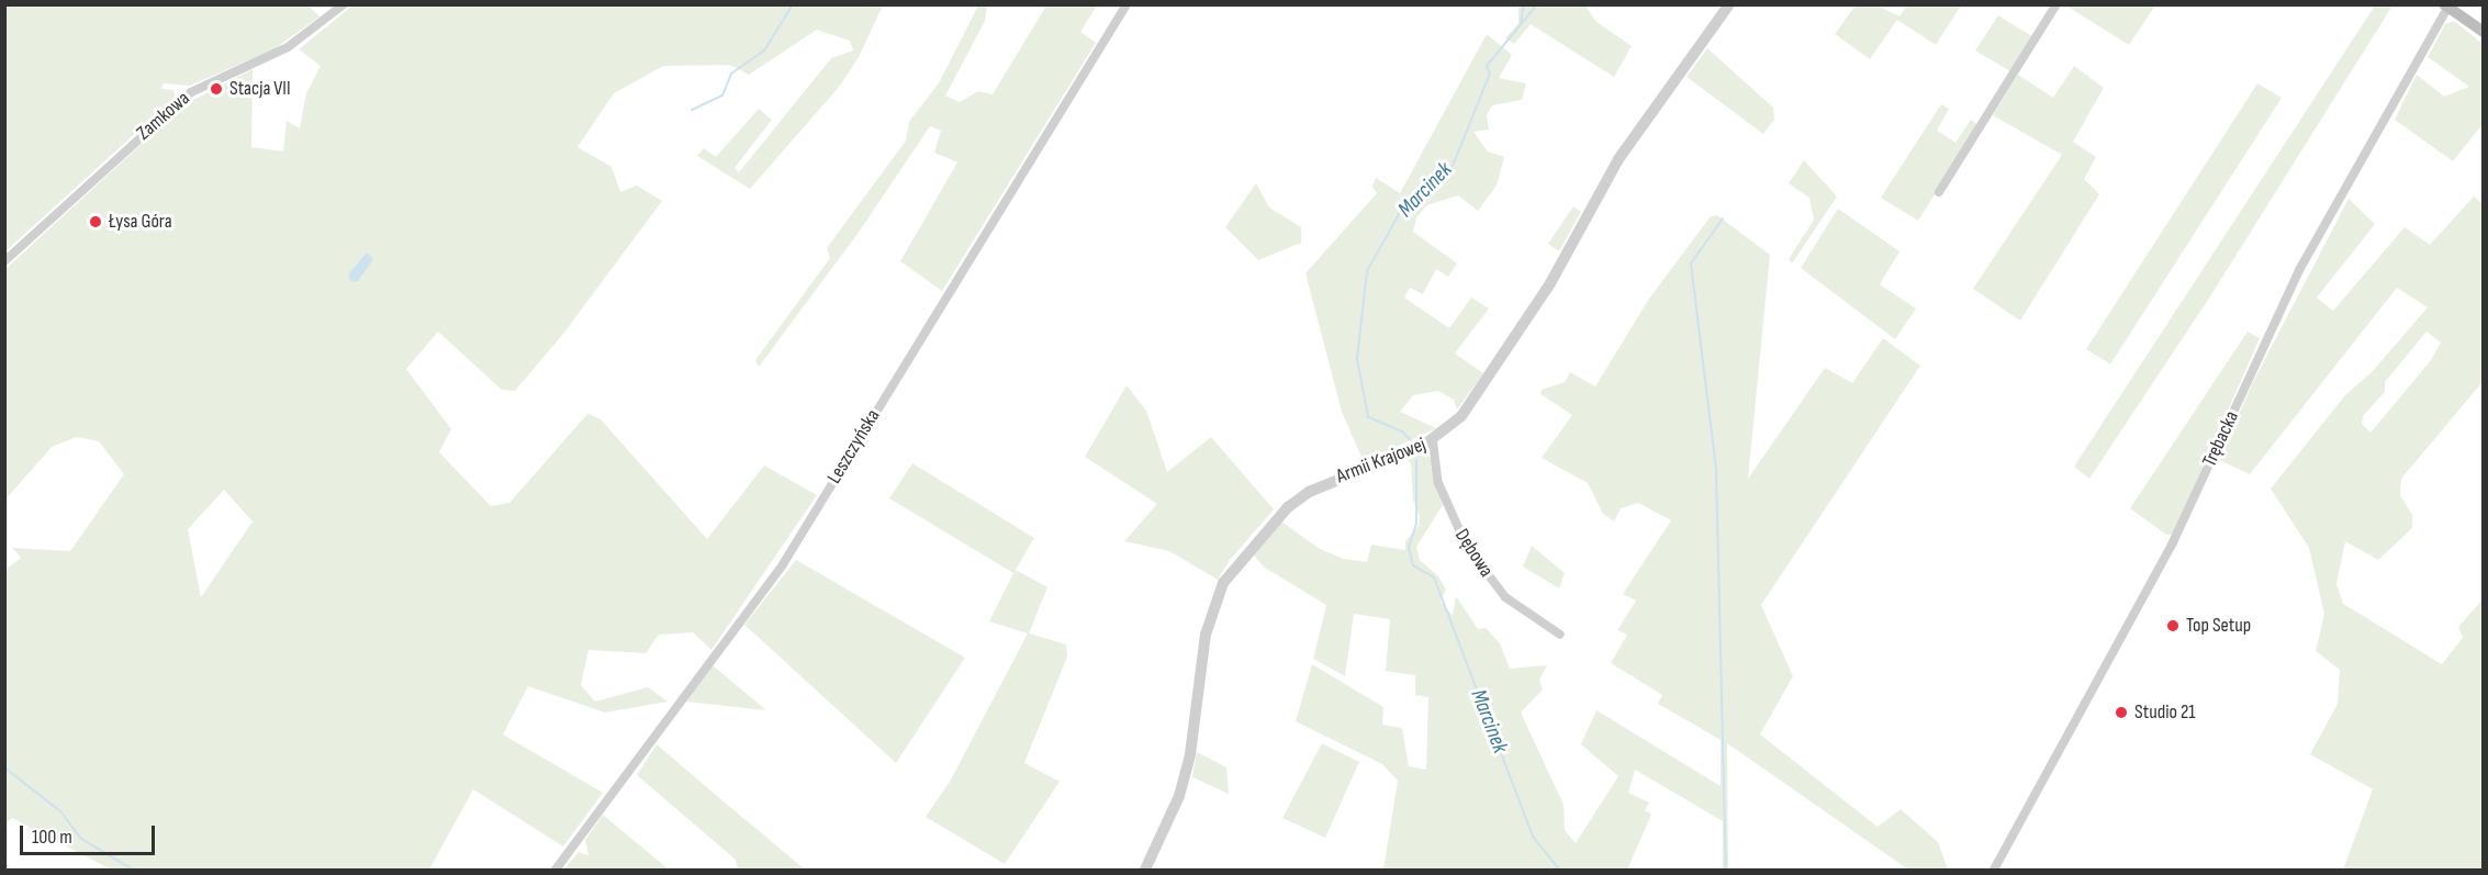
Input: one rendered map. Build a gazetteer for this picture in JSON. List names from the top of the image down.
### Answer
{
  "streets": {
    "street": [
      "Zamkowa",
      "Trębacka",
      "Leszczyńska",
      "Armii Krajowej",
      "Dębowa"
    ]
  },
  "crossings": [
    ["Armii Krajowej", "Dębowa"]
  ],
  "water": ["Marcinek"],
  "places": [
    "Stacja VII",
    "Łysa Góra",
    "Top Setup",
    "Studio 21"
  ],
  "scale_bar": "100 m"
}
